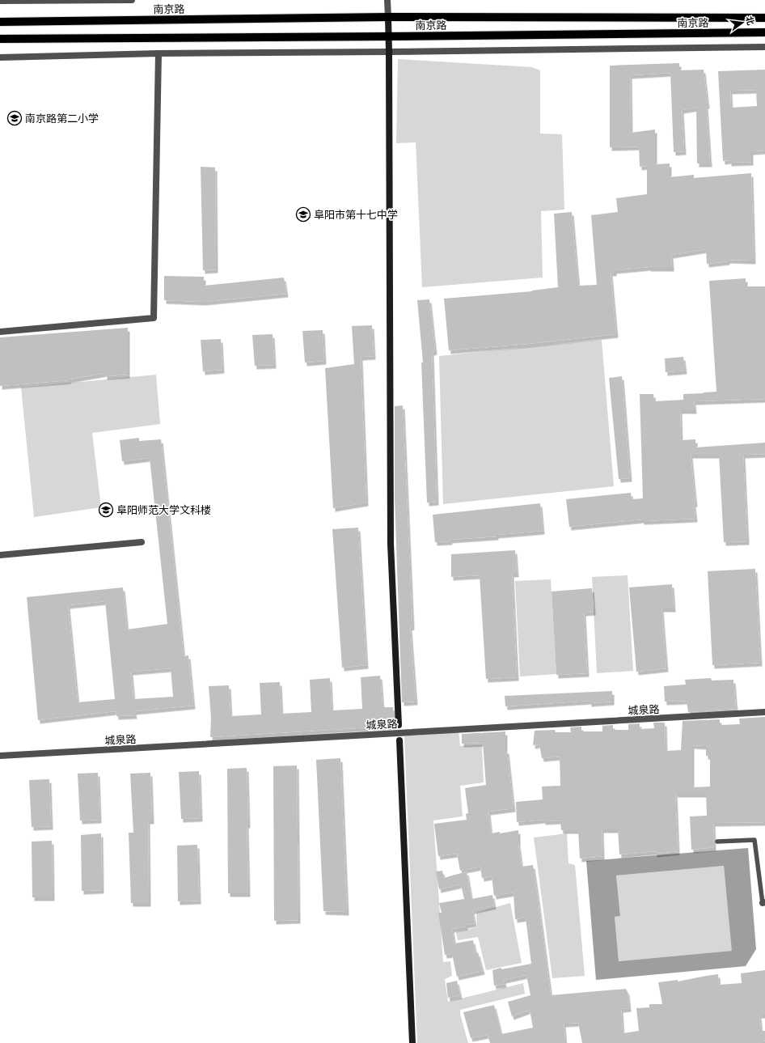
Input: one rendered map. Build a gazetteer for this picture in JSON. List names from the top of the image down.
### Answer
{
  "streets": {
    "main road": ["南京路"],
    "street": ["城泉路"]
  },
  "places": {
    "school or university": ["南京路第二小学", "阜阳市第十七中学", "阜阳师范大学文科楼"]
  },
  "north": "right"
}
